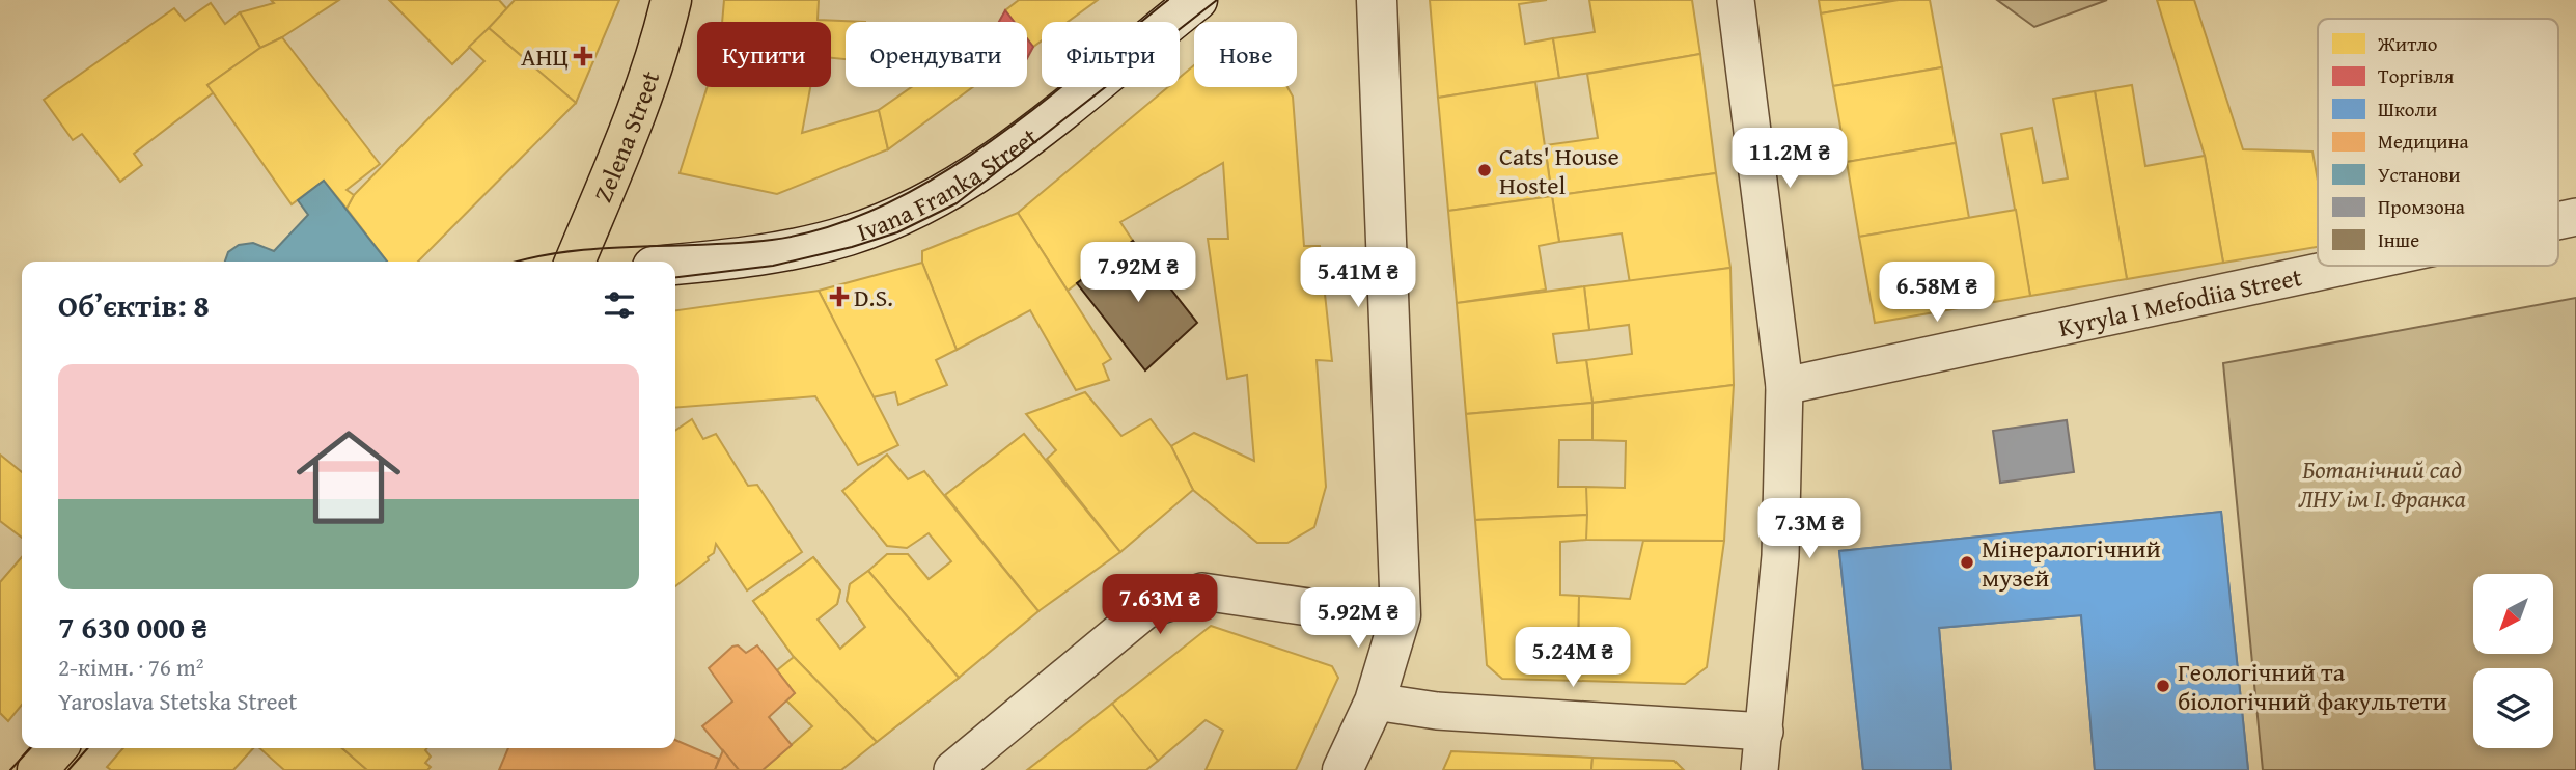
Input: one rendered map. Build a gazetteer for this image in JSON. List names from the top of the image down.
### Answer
{
  "streets": {
    "main road": ["Zelena Street"],
    "street": ["Ivana Franka Street", "Kyryla I Mefodiia Street"]
  },
  "parks": ["Ботанічний сад ЛНУ ім І. Франка"],
  "places": {
    "health": ["АНЦ", "D.S."],
    "other": ["Cats' House Hostel", "Мінералогічний музей", "Геологічний та біологічний факультети"]
  },
  "legend": [
    "Житло",
    "Торгівля",
    "Школи",
    "Медицина",
    "Установи",
    "Промзона",
    "Інше"
  ],
  "north": "bottom left",
  "page": {
    "chip": [
      "Купити",
      "Орендувати",
      "Фільтри",
      "Нове"
    ],
    "price": [
      "11.2M ₴",
      "7.92M ₴",
      "5.41M ₴",
      "6.58M ₴",
      "7.3M ₴",
      "7.63M ₴",
      "5.92M ₴",
      "5.24M ₴"
    ],
    "heading": "Об’єктів: 8",
    "list": [
      {
        "name": "7 630 000 ₴",
        "note": "2-кімн. · 76 m² · Yaroslava Stetska Street"
      }
    ]
  }
}
